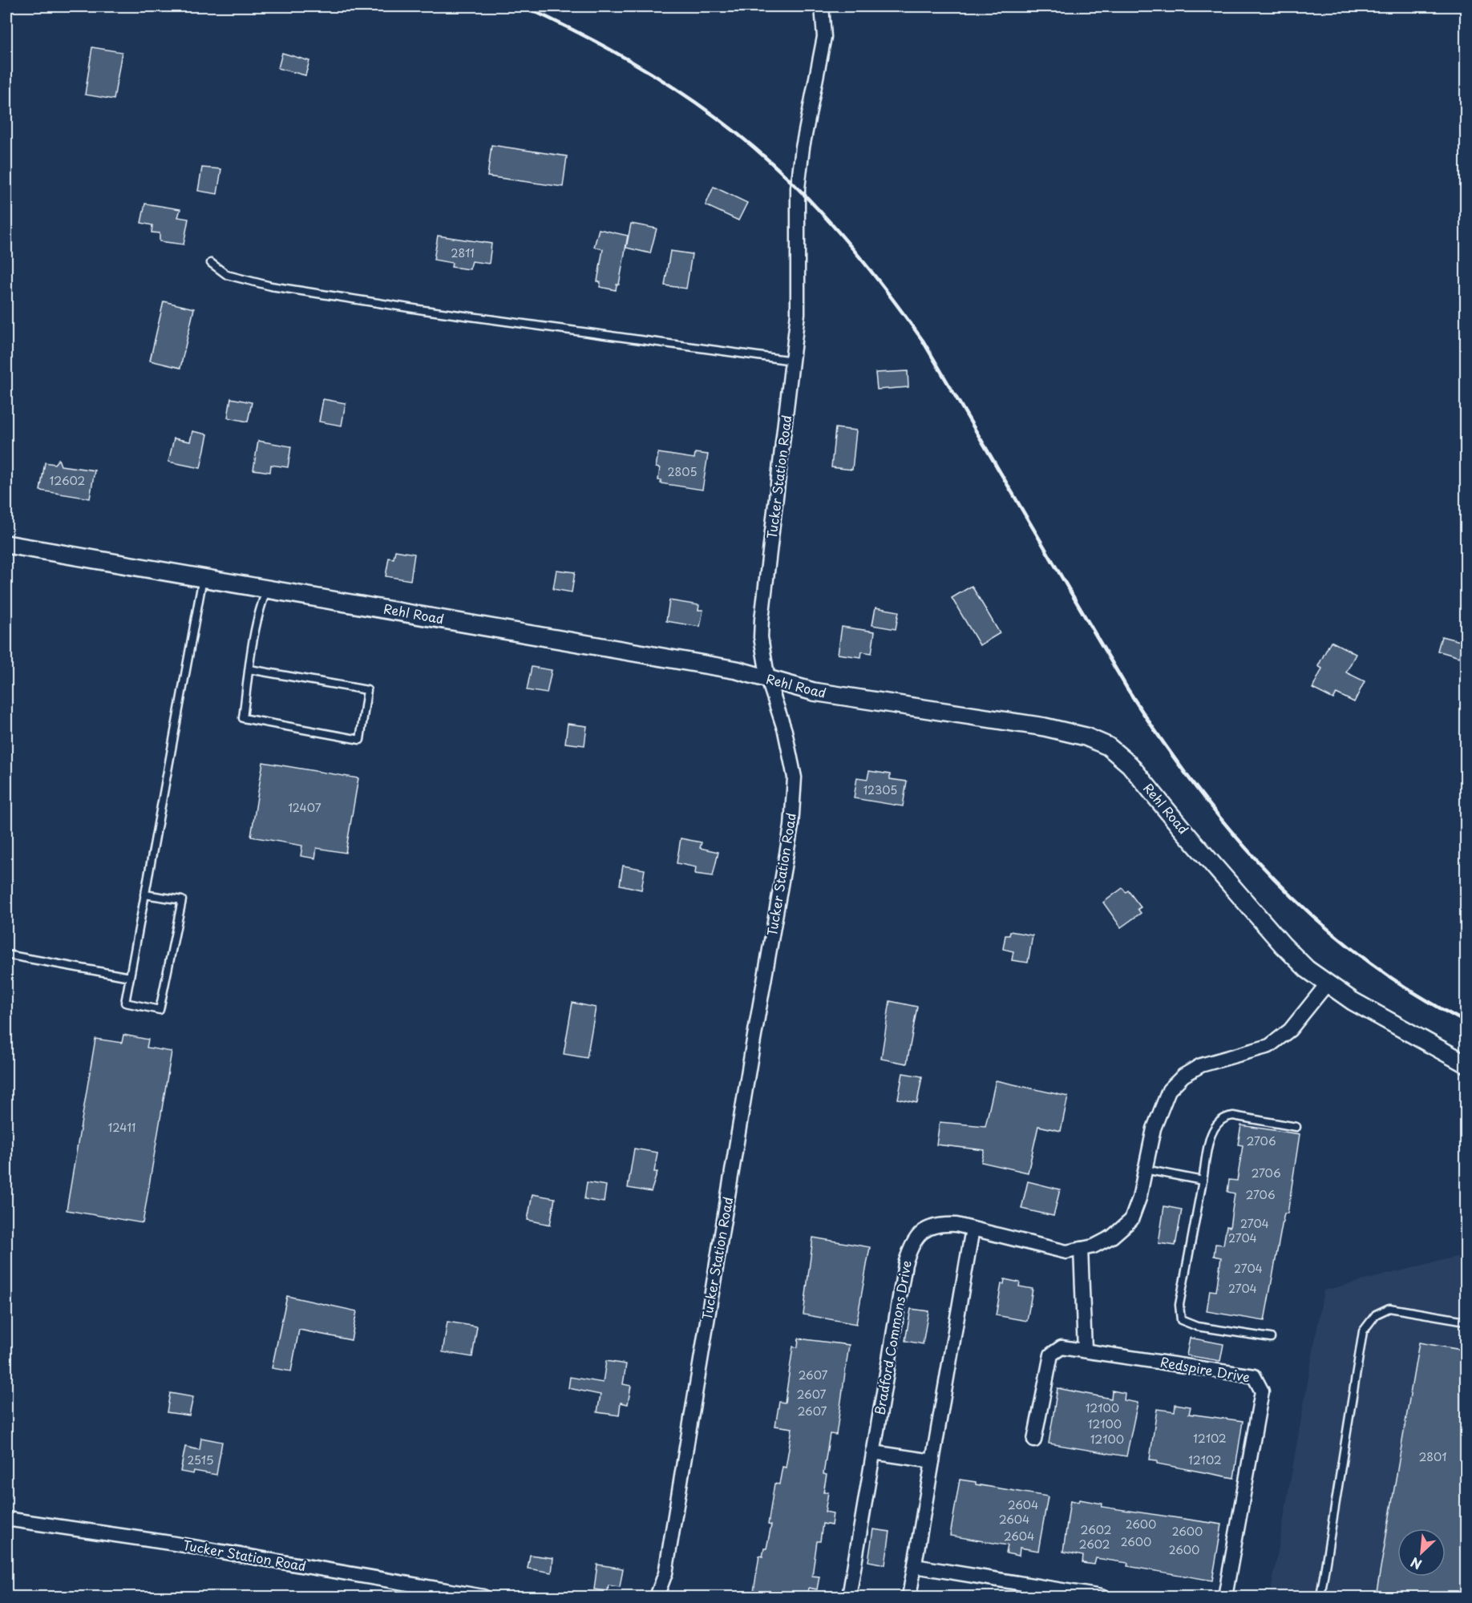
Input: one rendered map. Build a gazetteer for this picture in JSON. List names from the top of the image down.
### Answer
{
  "streets": {
    "street": [
      "Tucker Station Road",
      "Rehl Road",
      "Bradford Commons Drive",
      "Redspire Drive"
    ]
  },
  "crossings": [
    ["Tucker Station Road", "Rehl Road"],
    ["Rehl Road", "Bradford Commons Drive"]
  ],
  "house_numbers": [
    "2811",
    "2805",
    "12602",
    "12305",
    "12407",
    "12411",
    "2706",
    "2706",
    "2706",
    "2704",
    "2704",
    "2704",
    "2704",
    "2607",
    "2607",
    "12100",
    "2607",
    "12100",
    "12102",
    "12100",
    "2801",
    "2515",
    "12102",
    "2604",
    "2604",
    "2600",
    "2602",
    "2600",
    "2604",
    "2600",
    "2602",
    "2600"
  ],
  "north": "bottom left"
}
